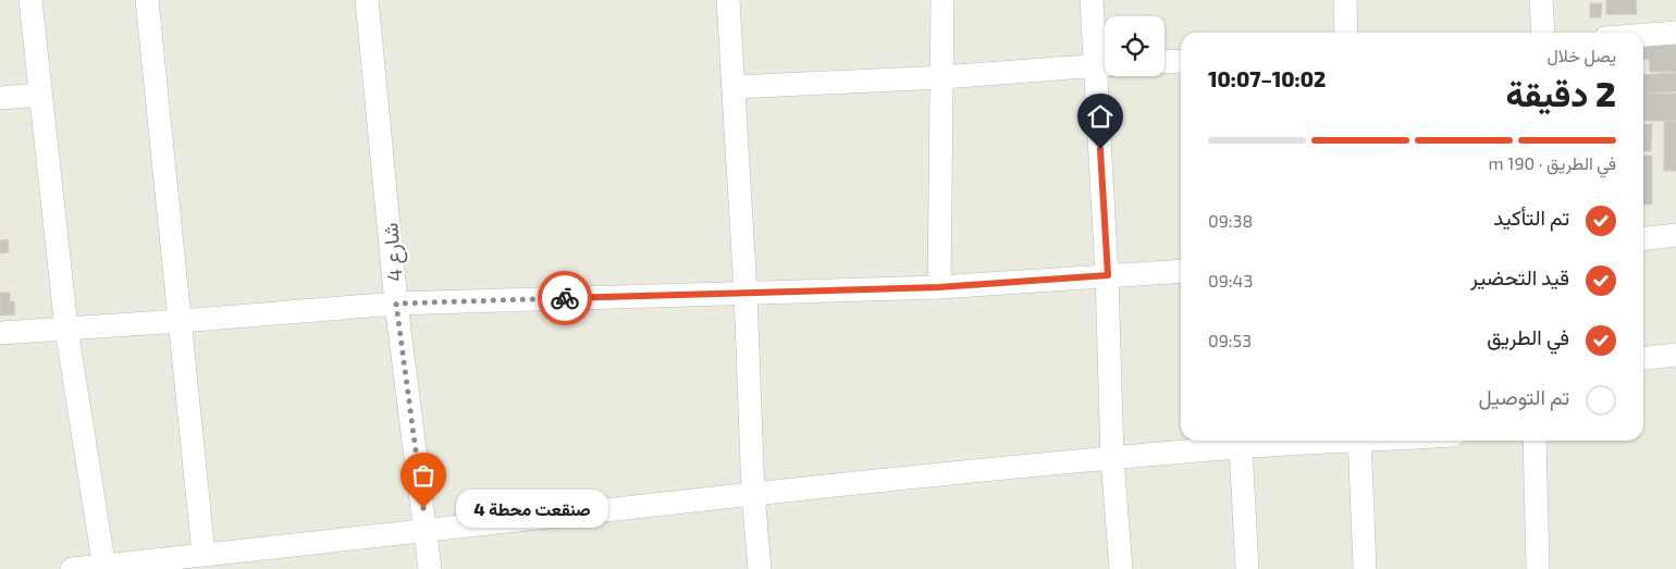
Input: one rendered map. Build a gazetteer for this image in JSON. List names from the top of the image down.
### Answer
{
  "streets": {
    "street": ["شارع 4"]
  },
  "places": ["صنقعت محطة 4"],
  "page": {
    "heading": ["2 دقيقة", "يصل خلال", "10:02–10:07"],
    "bar": "في الطريق · 190 m",
    "list": [
      ["تم التأكيد", "09:38"],
      ["قيد التحضير", "09:43"],
      ["في الطريق", "09:53"],
      "تم التوصيل"
    ],
    "bubble": "صنقعت محطة 4"
  }
}
